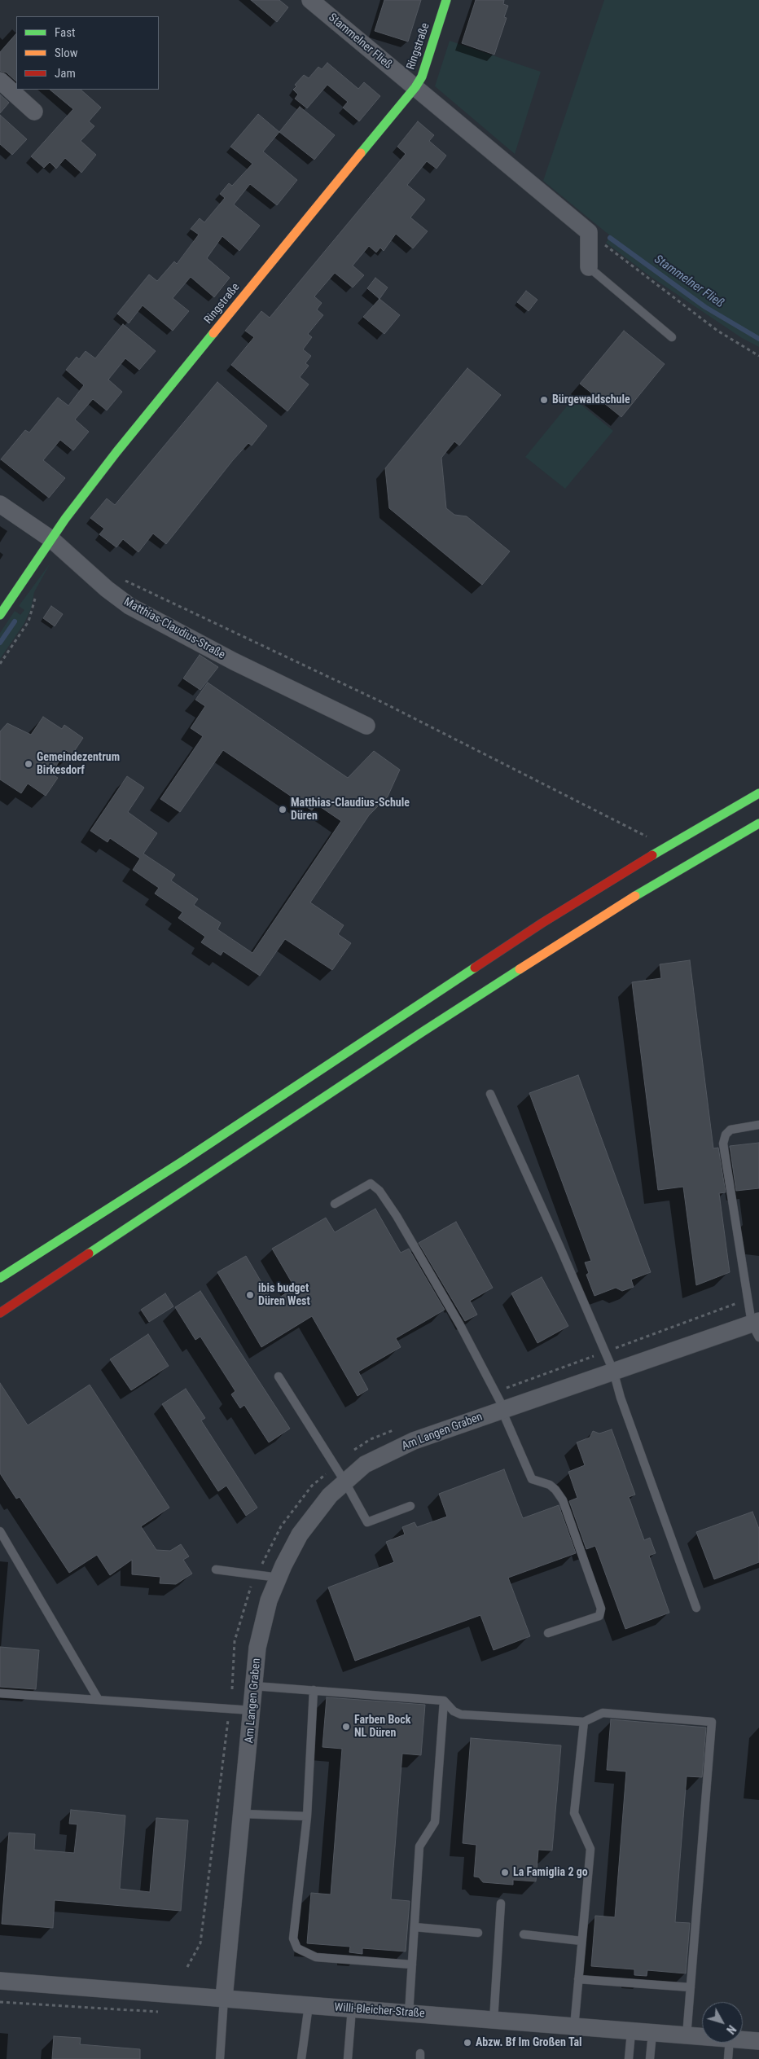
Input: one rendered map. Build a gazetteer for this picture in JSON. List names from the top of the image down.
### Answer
{
  "streets": {
    "main road": ["Ringstraße"],
    "street": [
      "Stammelner Fließ",
      "Matthias-Claudius-Straße",
      "Am Langen Graben",
      "Willi-Bleicher-Straße"
    ]
  },
  "crossings": [
    ["Stammelner Fließ", "Ringstraße"],
    ["Ringstraße", "Matthias-Claudius-Straße"],
    ["Am Langen Graben", "Willi-Bleicher-Straße"]
  ],
  "water": ["Stammelner Fließ"],
  "places": [
    "Bürgewaldschule",
    "Gemeindezentrum Birkesdorf",
    "Matthias-Claudius-Schule Düren",
    "ibis budget Düren West",
    "Farben Bock NL Düren",
    "La Famiglia 2 go",
    "Abzw. Bf Im Großen Tal"
  ],
  "legend": ["Fast", "Slow", "Jam"],
  "north": "bottom right"
}
